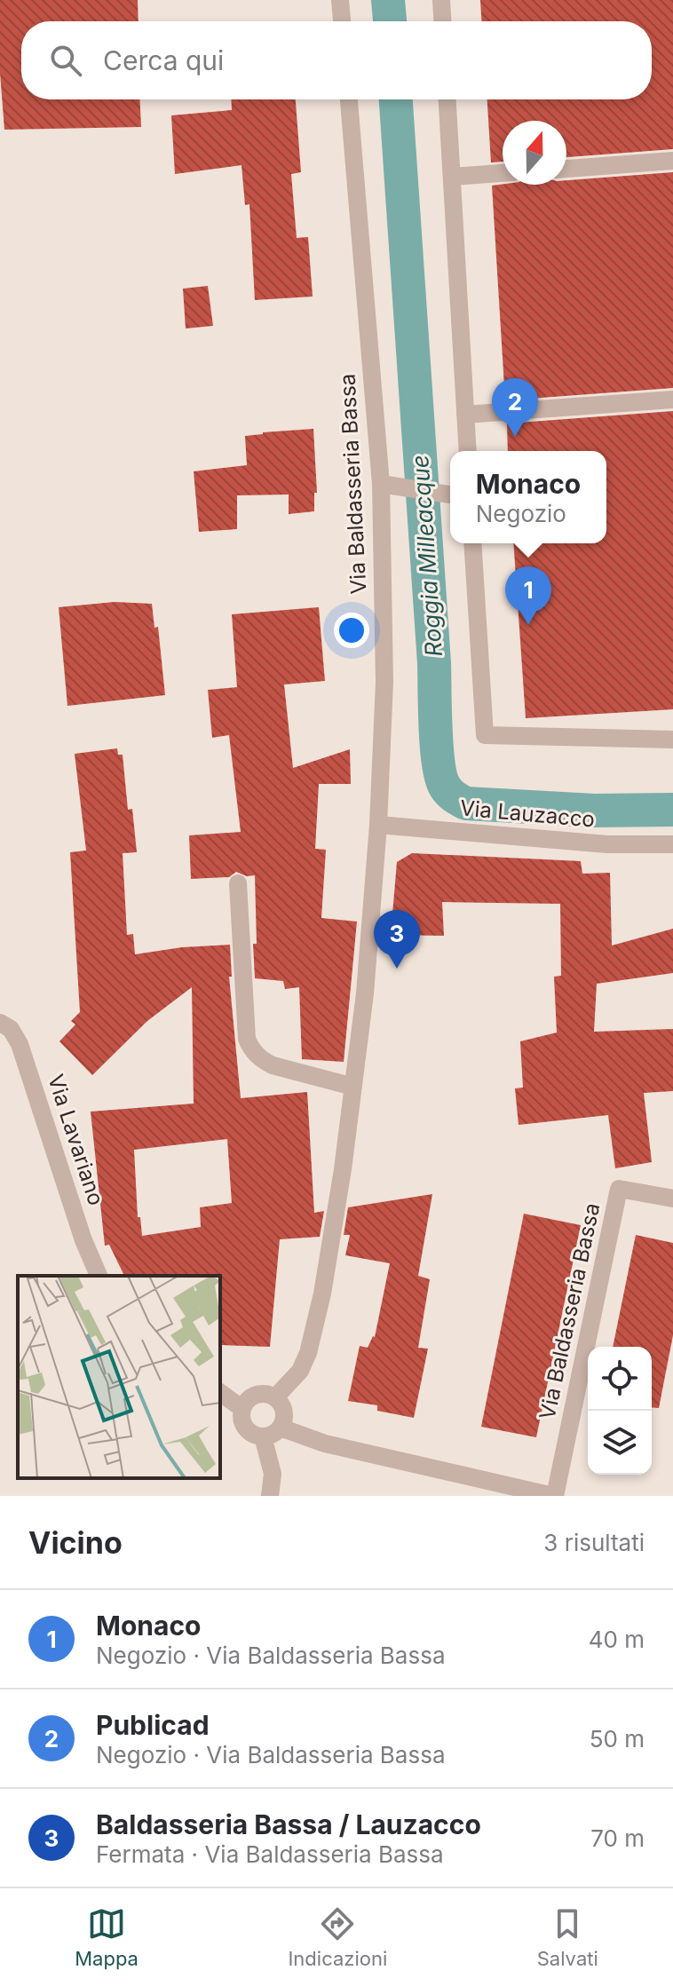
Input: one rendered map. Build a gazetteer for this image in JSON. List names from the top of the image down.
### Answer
{
  "streets": {
    "street": ["Via Baldasseria Bassa", "Via Lauzacco", "Via Lavariano"]
  },
  "crossings": [
    ["Via Baldasseria Bassa", "Via Lauzacco"]
  ],
  "water": ["Roggia Milleacque"],
  "north": "top",
  "page": {
    "search": "Cerca qui",
    "pins": ["2", "1", "3"],
    "popup": ["Monaco", "Negozio"],
    "heading": ["Vicino", "3 risultati"],
    "list": [
      {
        "mark": "1",
        "name": "Monaco",
        "note": "Negozio · Via Baldasseria Bassa",
        "value": "40 m"
      },
      {
        "mark": "2",
        "name": "Publicad",
        "note": "Negozio · Via Baldasseria Bassa",
        "value": "50 m"
      },
      {
        "mark": "3",
        "name": "Baldasseria Bassa / Lauzacco",
        "note": "Fermata · Via Baldasseria Bassa",
        "value": "70 m"
      }
    ],
    "nav": ["Mappa", "Indicazioni", "Salvati"]
  }
}
